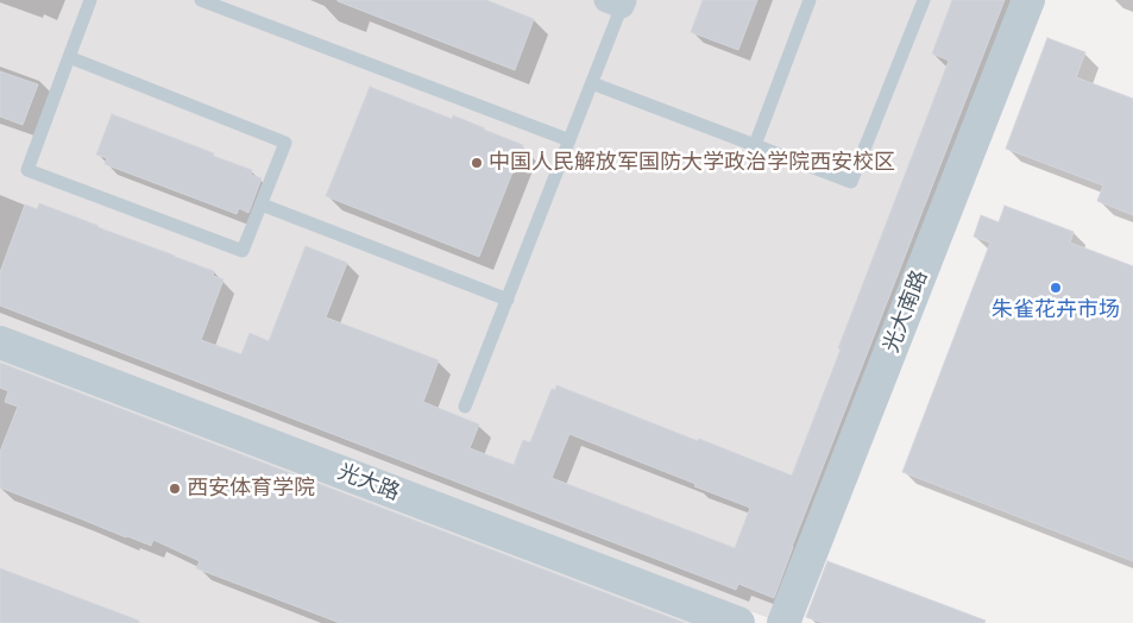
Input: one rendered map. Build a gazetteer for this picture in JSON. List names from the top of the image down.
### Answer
{
  "streets": {
    "street": ["光大南路", "光大路"]
  },
  "places": ["中国人民解放军国防大学政治学院西安校区", "朱雀花卉市场", "西安体育学院"]
}
